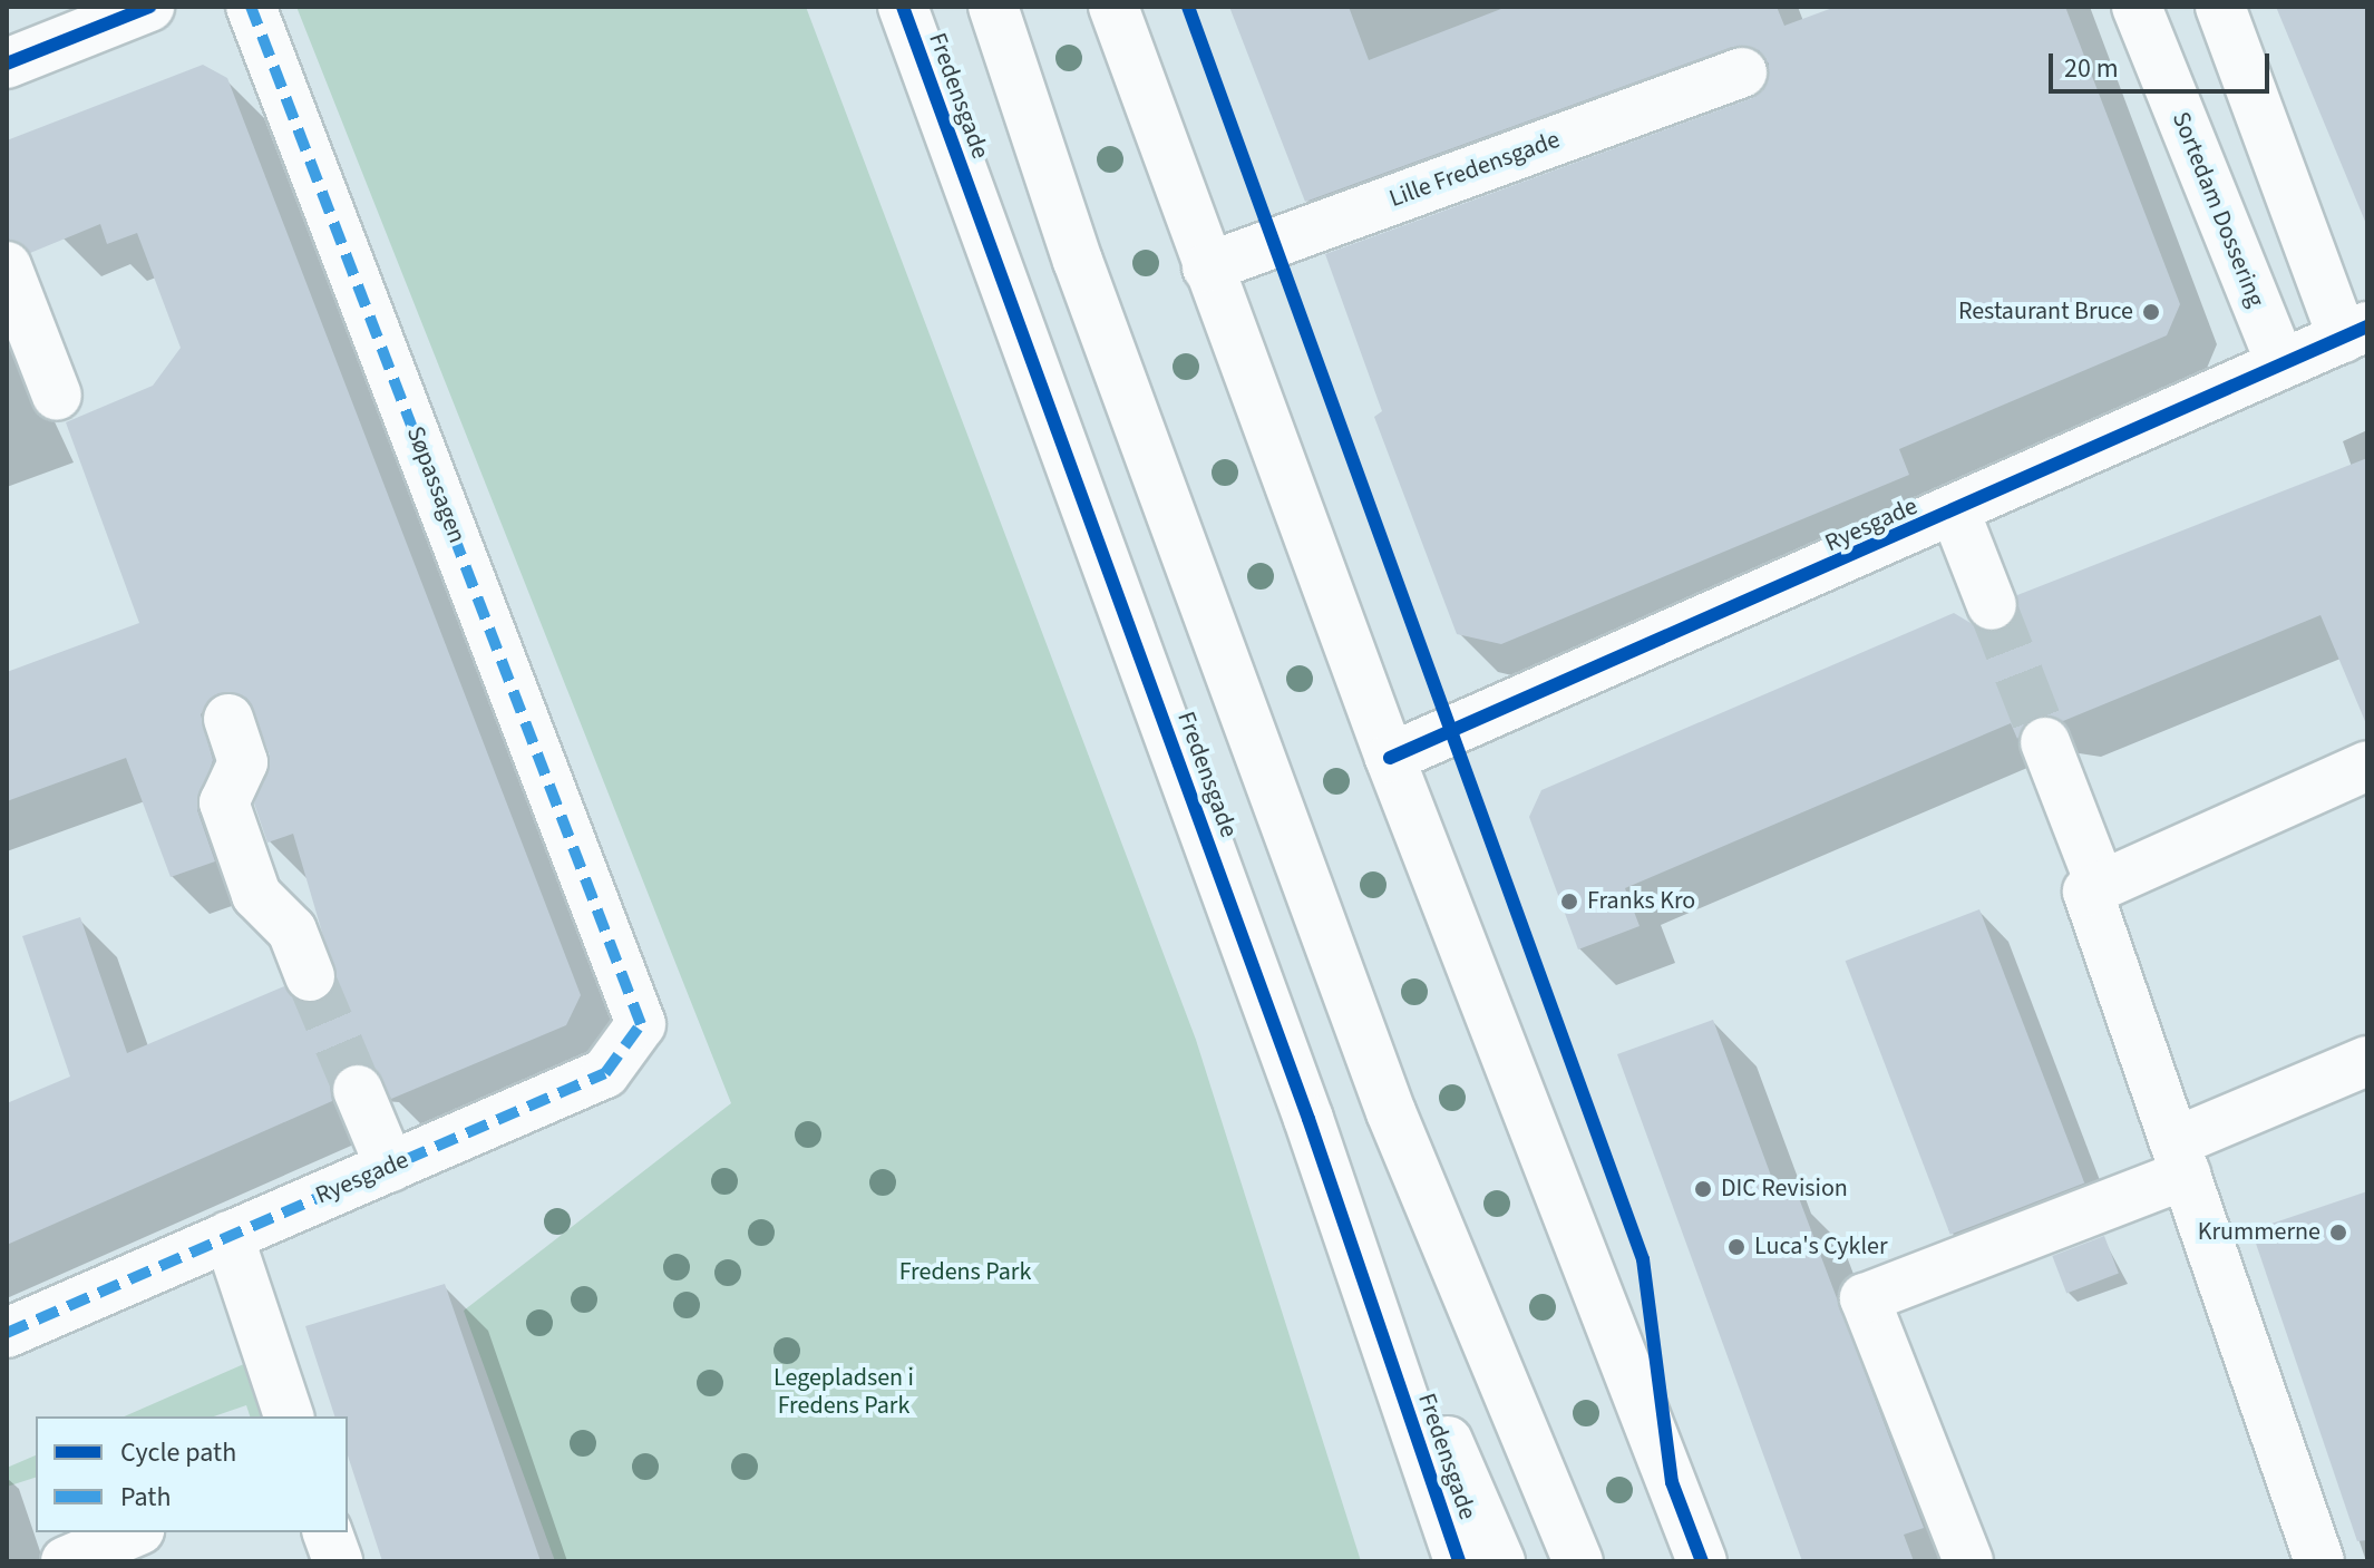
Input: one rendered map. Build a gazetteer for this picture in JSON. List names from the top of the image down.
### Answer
{
  "streets": {
    "street": [
      "Fredensgade",
      "Lille Fredensgade",
      "Sortedam Dossering",
      "Søpassagen",
      "Ryesgade"
    ]
  },
  "crossings": [
    ["Sortedam Dossering", "Ryesgade"],
    ["Søpassagen", "Ryesgade"]
  ],
  "parks": ["Fredens Park", "Legepladsen i Fredens Park"],
  "places": [
    "Restaurant Bruce",
    "Franks Kro",
    "DIC Revision",
    "Krummerne",
    "Luca's Cykler"
  ],
  "legend": ["Cycle path", "Path"],
  "scale_bar": "20 m"
}
